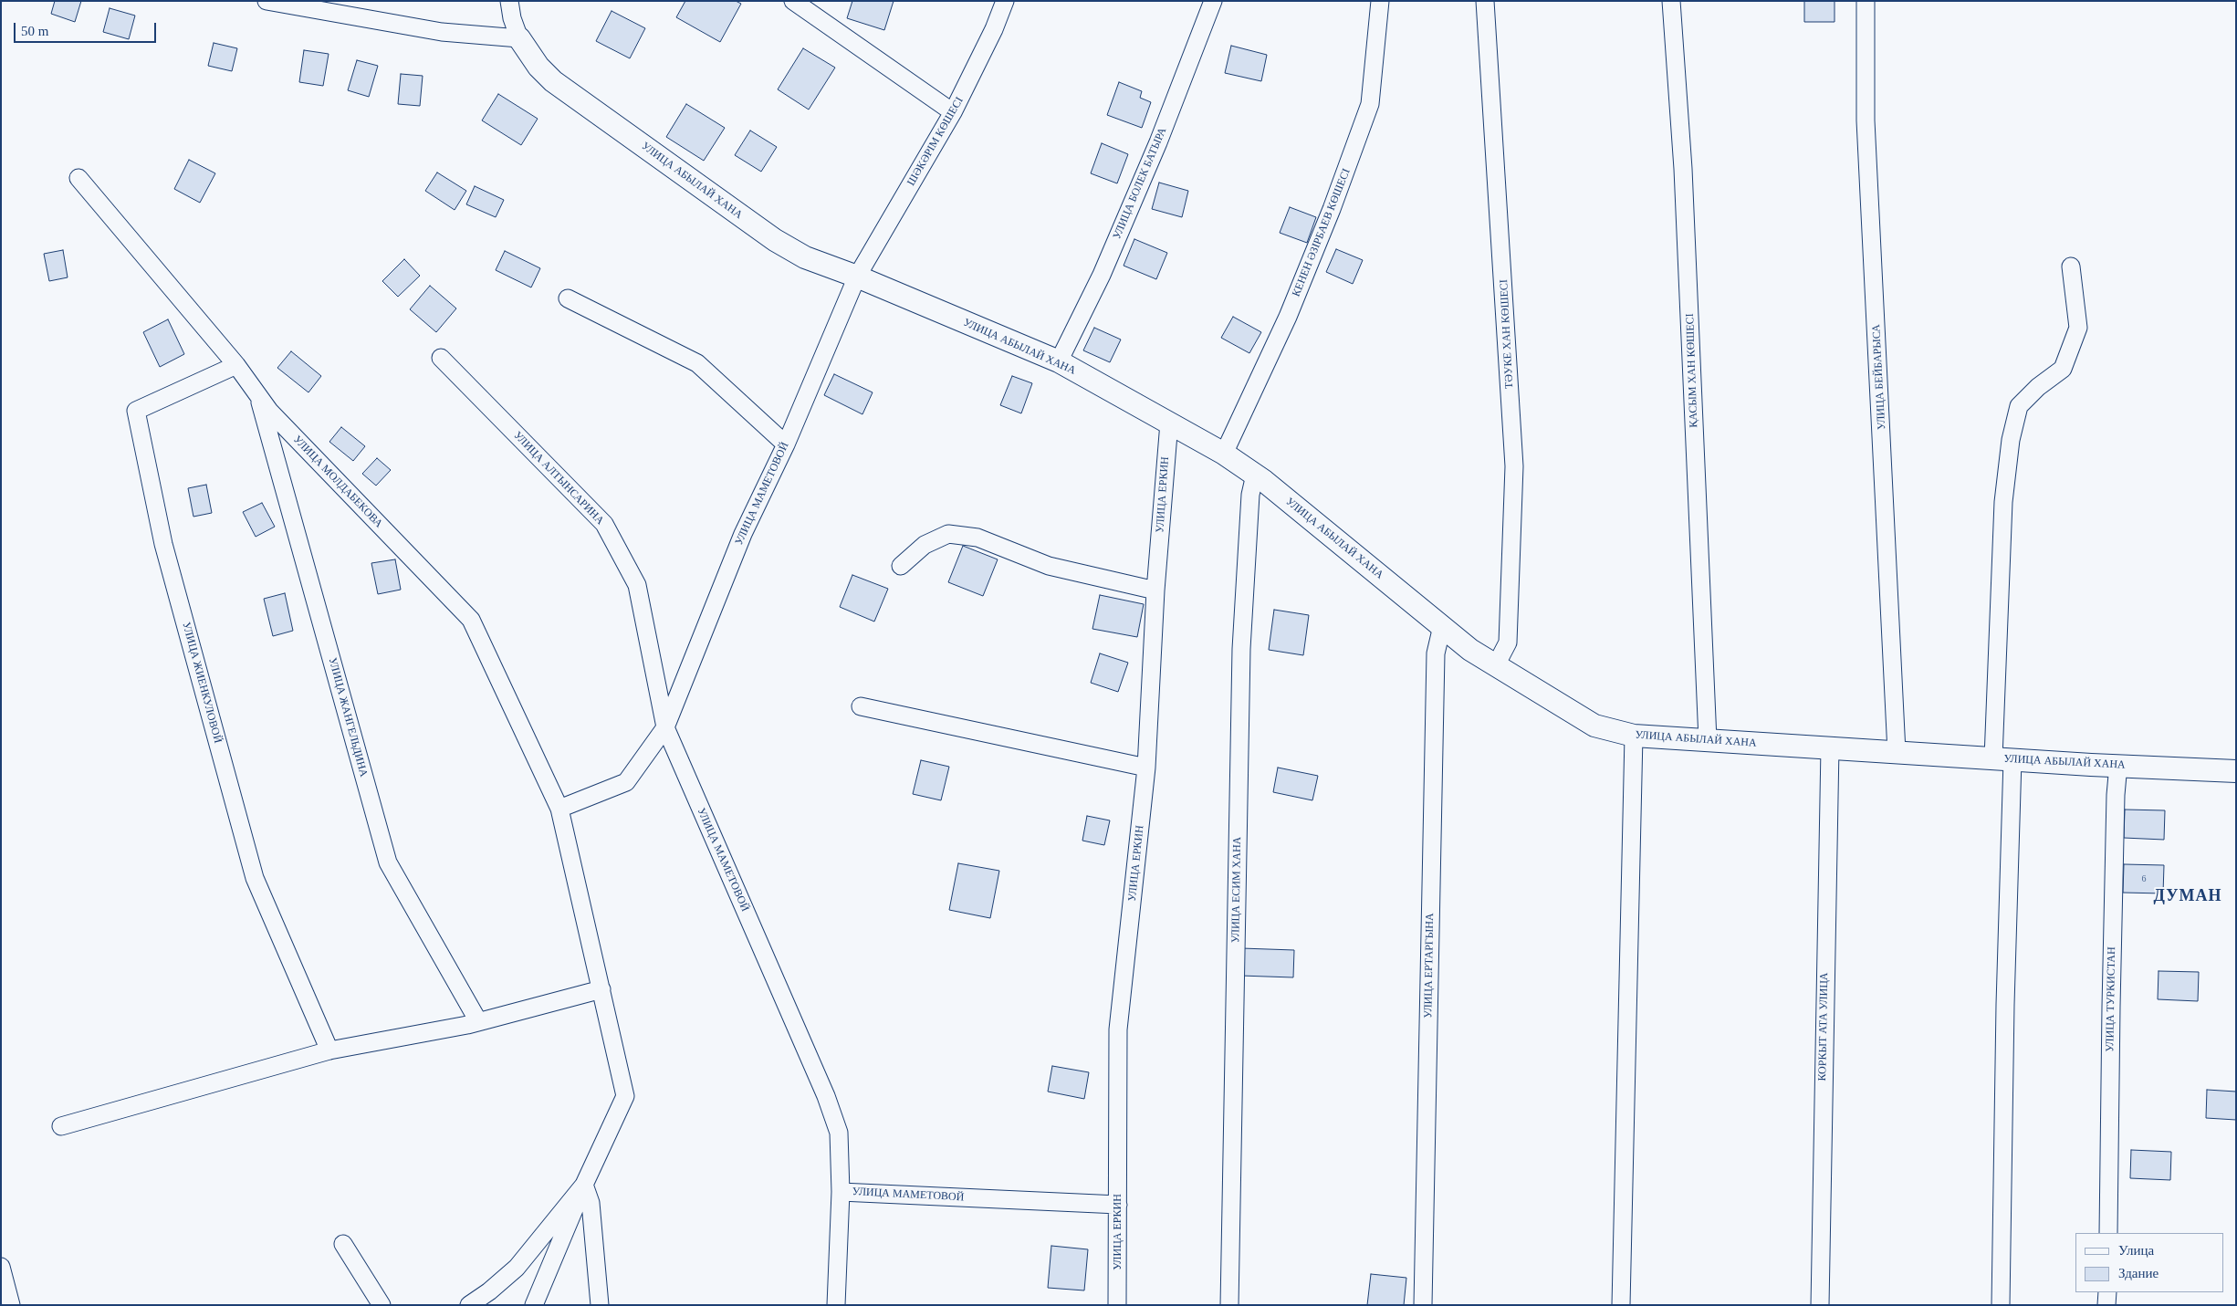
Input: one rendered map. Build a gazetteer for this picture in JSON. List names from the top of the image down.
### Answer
{
  "streets": {
    "street": [
      "ШӘКӘРІМ КӨШЕСІ",
      "УЛИЦА АБЫЛАЙ ХАНА",
      "УЛИЦА БОЛЕК БАТЫРА",
      "КЕНЕН ӘЗІРБАЕВ КӨШЕСІ",
      "ТӘУКЕ ХАН КӨШЕСІ",
      "ҚАСЫМ ХАН КӨШЕСІ",
      "УЛИЦА БЕЙБАРЫСА",
      "УЛИЦА АЛТЫНСАРИНА",
      "УЛИЦА МОЛДАБЕКОВА",
      "УЛИЦА МАМЕТОВОЙ",
      "УЛИЦА ЕРКИН",
      "УЛИЦА ЖИЕНКУЛОВОЙ",
      "УЛИЦА ЖАНГЕЛЬДИНА",
      "УЛИЦА ЕСИМ ХАНА",
      "УЛИЦА ЕРТАРГЫНА",
      "УЛИЦА ТУРКИСТАН",
      "КОРКЫТ АТА УЛИЦА"
    ]
  },
  "crossings": [
    ["ШӘКӘРІМ КӨШЕСІ", "УЛИЦА АБЫЛАЙ ХАНА"],
    ["ШӘКӘРІМ КӨШЕСІ", "УЛИЦА МАМЕТОВОЙ"],
    ["УЛИЦА АБЫЛАЙ ХАНА", "УЛИЦА БОЛЕК БАТЫРА"],
    ["УЛИЦА АБЫЛАЙ ХАНА", "КЕНЕН ӘЗІРБАЕВ КӨШЕСІ"],
    ["УЛИЦА АБЫЛАЙ ХАНА", "ТӘУКЕ ХАН КӨШЕСІ"],
    ["УЛИЦА АБЫЛАЙ ХАНА", "ҚАСЫМ ХАН КӨШЕСІ"],
    ["УЛИЦА АБЫЛАЙ ХАНА", "УЛИЦА БЕЙБАРЫСА"],
    ["УЛИЦА АБЫЛАЙ ХАНА", "УЛИЦА МАМЕТОВОЙ"],
    ["УЛИЦА АБЫЛАЙ ХАНА", "УЛИЦА ЕРКИН"],
    ["УЛИЦА АБЫЛАЙ ХАНА", "УЛИЦА ЕСИМ ХАНА"],
    ["УЛИЦА АБЫЛАЙ ХАНА", "УЛИЦА ЕРТАРГЫНА"],
    ["УЛИЦА АБЫЛАЙ ХАНА", "УЛИЦА ТУРКИСТАН"],
    ["УЛИЦА АБЫЛАЙ ХАНА", "КОРКЫТ АТА УЛИЦА"],
    ["УЛИЦА АЛТЫНСАРИНА", "УЛИЦА МАМЕТОВОЙ"],
    ["УЛИЦА МОЛДАБЕКОВА", "УЛИЦА ЖИЕНКУЛОВОЙ"],
    ["УЛИЦА МОЛДАБЕКОВА", "УЛИЦА ЖАНГЕЛЬДИНА"],
    ["УЛИЦА МАМЕТОВОЙ", "УЛИЦА ЕРКИН"]
  ],
  "districts": ["ДУМАН"],
  "house_numbers": ["6"],
  "legend": ["Улица", "Здание"],
  "scale_bar": "50 m"
}
